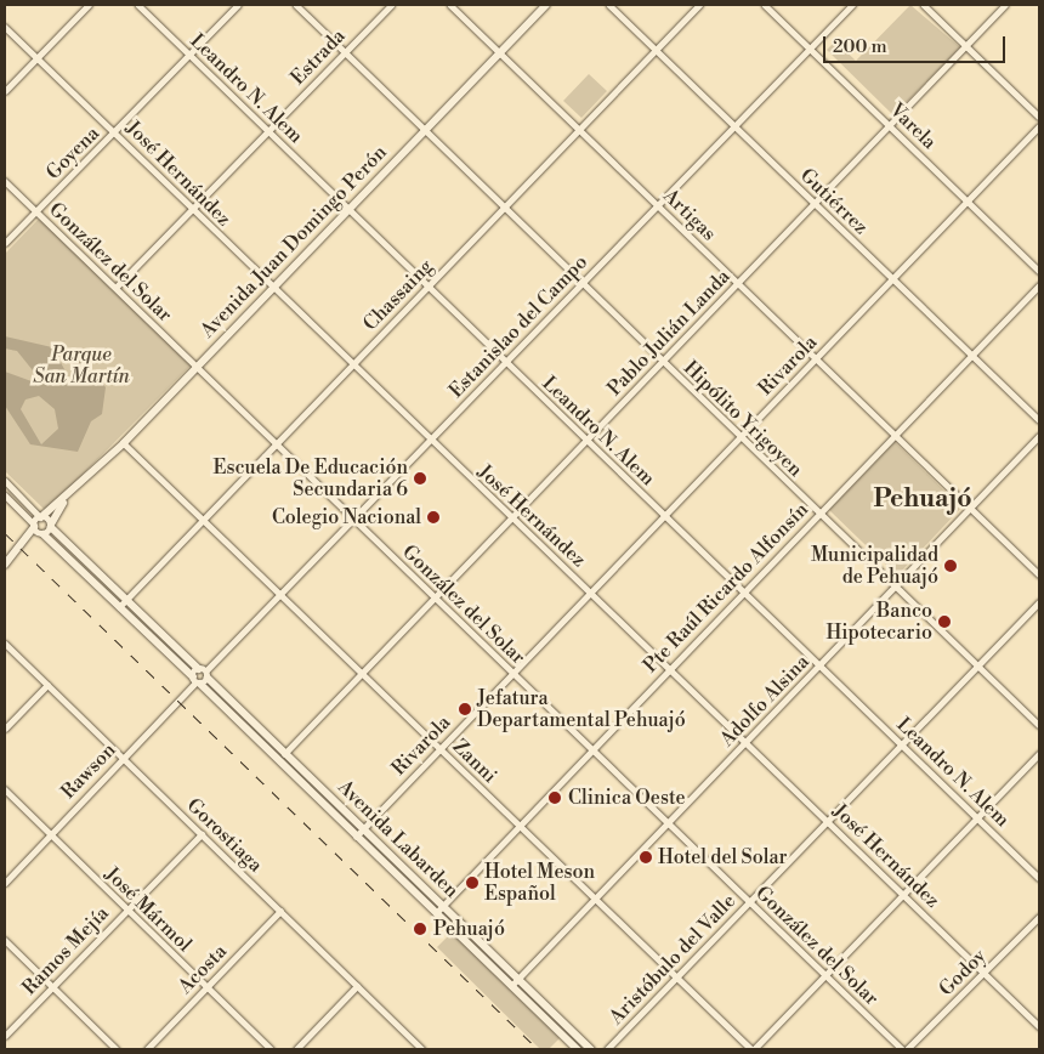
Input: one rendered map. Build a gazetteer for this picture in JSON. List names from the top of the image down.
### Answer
{
  "streets": {
    "main road": ["Avenida Juan Domingo Perón", "Avenida Labarden"],
    "street": [
      "Estrada",
      "Leandro N. Alem",
      "Varela",
      "Goyena",
      "José Hernández",
      "Gutiérrez",
      "Artigas",
      "González del Solar",
      "Chassaing",
      "Estanislao del Campo",
      "Pablo Julián Landa",
      "Rivarola",
      "Hipólito Yrigoyen",
      "Pte Raúl Ricardo Alfonsín",
      "Adolfo Alsina",
      "Zanni",
      "Rawson",
      "Gorostiaga",
      "José Mármol",
      "Ramos Mejía",
      "Aristóbulo del Valle",
      "Acosta",
      "Godoy"
    ]
  },
  "crossings": [
    ["Estrada", "Leandro N. Alem"],
    ["Estrada", "José Hernández"],
    ["Estrada", "González del Solar"],
    ["Estrada", "Hipólito Yrigoyen"],
    ["Leandro N. Alem", "Goyena"],
    ["Leandro N. Alem", "Avenida Juan Domingo Perón"],
    ["Leandro N. Alem", "Chassaing"],
    ["Leandro N. Alem", "Estanislao del Campo"],
    ["Leandro N. Alem", "Pablo Julián Landa"],
    ["Leandro N. Alem", "Rivarola"],
    ["Leandro N. Alem", "Pte Raúl Ricardo Alfonsín"],
    ["Leandro N. Alem", "Adolfo Alsina"],
    ["Leandro N. Alem", "Aristóbulo del Valle"],
    ["Varela", "Estanislao del Campo"],
    ["Varela", "Pablo Julián Landa"],
    ["Varela", "Rivarola"],
    ["Goyena", "José Hernández"],
    ["Goyena", "González del Solar"],
    ["José Hernández", "Avenida Juan Domingo Perón"],
    ["José Hernández", "Chassaing"],
    ["José Hernández", "Estanislao del Campo"],
    ["José Hernández", "Pablo Julián Landa"],
    ["José Hernández", "Rivarola"],
    ["José Hernández", "Pte Raúl Ricardo Alfonsín"],
    ["José Hernández", "Adolfo Alsina"],
    ["José Hernández", "Aristóbulo del Valle"],
    ["José Hernández", "Godoy"],
    ["Gutiérrez", "Chassaing"],
    ["Gutiérrez", "Estanislao del Campo"],
    ["Gutiérrez", "Pablo Julián Landa"],
    ["Gutiérrez", "Rivarola"],
    ["Gutiérrez", "Pte Raúl Ricardo Alfonsín"],
    ["Artigas", "Avenida Juan Domingo Perón"],
    ["Artigas", "Chassaing"],
    ["Artigas", "Estanislao del Campo"],
    ["Artigas", "Pablo Julián Landa"],
    ["Artigas", "Rivarola"],
    ["Artigas", "Pte Raúl Ricardo Alfonsín"],
    ["Artigas", "Adolfo Alsina"],
    ["Avenida Juan Domingo Perón", "González del Solar"],
    ["Avenida Juan Domingo Perón", "Hipólito Yrigoyen"],
    ["Avenida Juan Domingo Perón", "Zanni"],
    ["Avenida Juan Domingo Perón", "Avenida Labarden"],
    ["González del Solar", "Chassaing"],
    ["González del Solar", "Estanislao del Campo"],
    ["González del Solar", "Pablo Julián Landa"],
    ["González del Solar", "Rivarola"],
    ["González del Solar", "Pte Raúl Ricardo Alfonsín"],
    ["González del Solar", "Adolfo Alsina"],
    ["González del Solar", "Aristóbulo del Valle"],
    ["González del Solar", "Godoy"],
    ["Chassaing", "Hipólito Yrigoyen"],
    ["Chassaing", "Zanni"],
    ["Chassaing", "Avenida Labarden"],
    ["Estanislao del Campo", "Hipólito Yrigoyen"],
    ["Estanislao del Campo", "Zanni"],
    ["Estanislao del Campo", "Avenida Labarden"],
    ["Pablo Julián Landa", "Hipólito Yrigoyen"],
    ["Pablo Julián Landa", "Zanni"],
    ["Pablo Julián Landa", "Avenida Labarden"],
    ["Rivarola", "Hipólito Yrigoyen"],
    ["Rivarola", "Zanni"],
    ["Rivarola", "Avenida Labarden"],
    ["Hipólito Yrigoyen", "Pte Raúl Ricardo Alfonsín"],
    ["Hipólito Yrigoyen", "Adolfo Alsina"],
    ["Hipólito Yrigoyen", "Aristóbulo del Valle"],
    ["Pte Raúl Ricardo Alfonsín", "Zanni"],
    ["Pte Raúl Ricardo Alfonsín", "Avenida Labarden"],
    ["Adolfo Alsina", "Zanni"],
    ["Adolfo Alsina", "Avenida Labarden"],
    ["Zanni", "Aristóbulo del Valle"],
    ["Rawson", "Gorostiaga"],
    ["Rawson", "Avenida Labarden"],
    ["Rawson", "José Mármol"],
    ["Gorostiaga", "Ramos Mejía"],
    ["Gorostiaga", "Acosta"],
    ["José Mármol", "Ramos Mejía"],
    ["José Mármol", "Acosta"]
  ],
  "districts": ["Pehuajó"],
  "parks": ["Parque San Martín"],
  "places": [
    "Escuela De Educación Secundaria 6",
    "Colegio Nacional",
    "Municipalidad de Pehuajó",
    "Banco Hipotecario",
    "Jefatura Departamental Pehuajó",
    "Clinica Oeste",
    "Hotel del Solar",
    "Hotel Meson Español",
    "Pehuajó"
  ],
  "scale_bar": "200 m"
}
